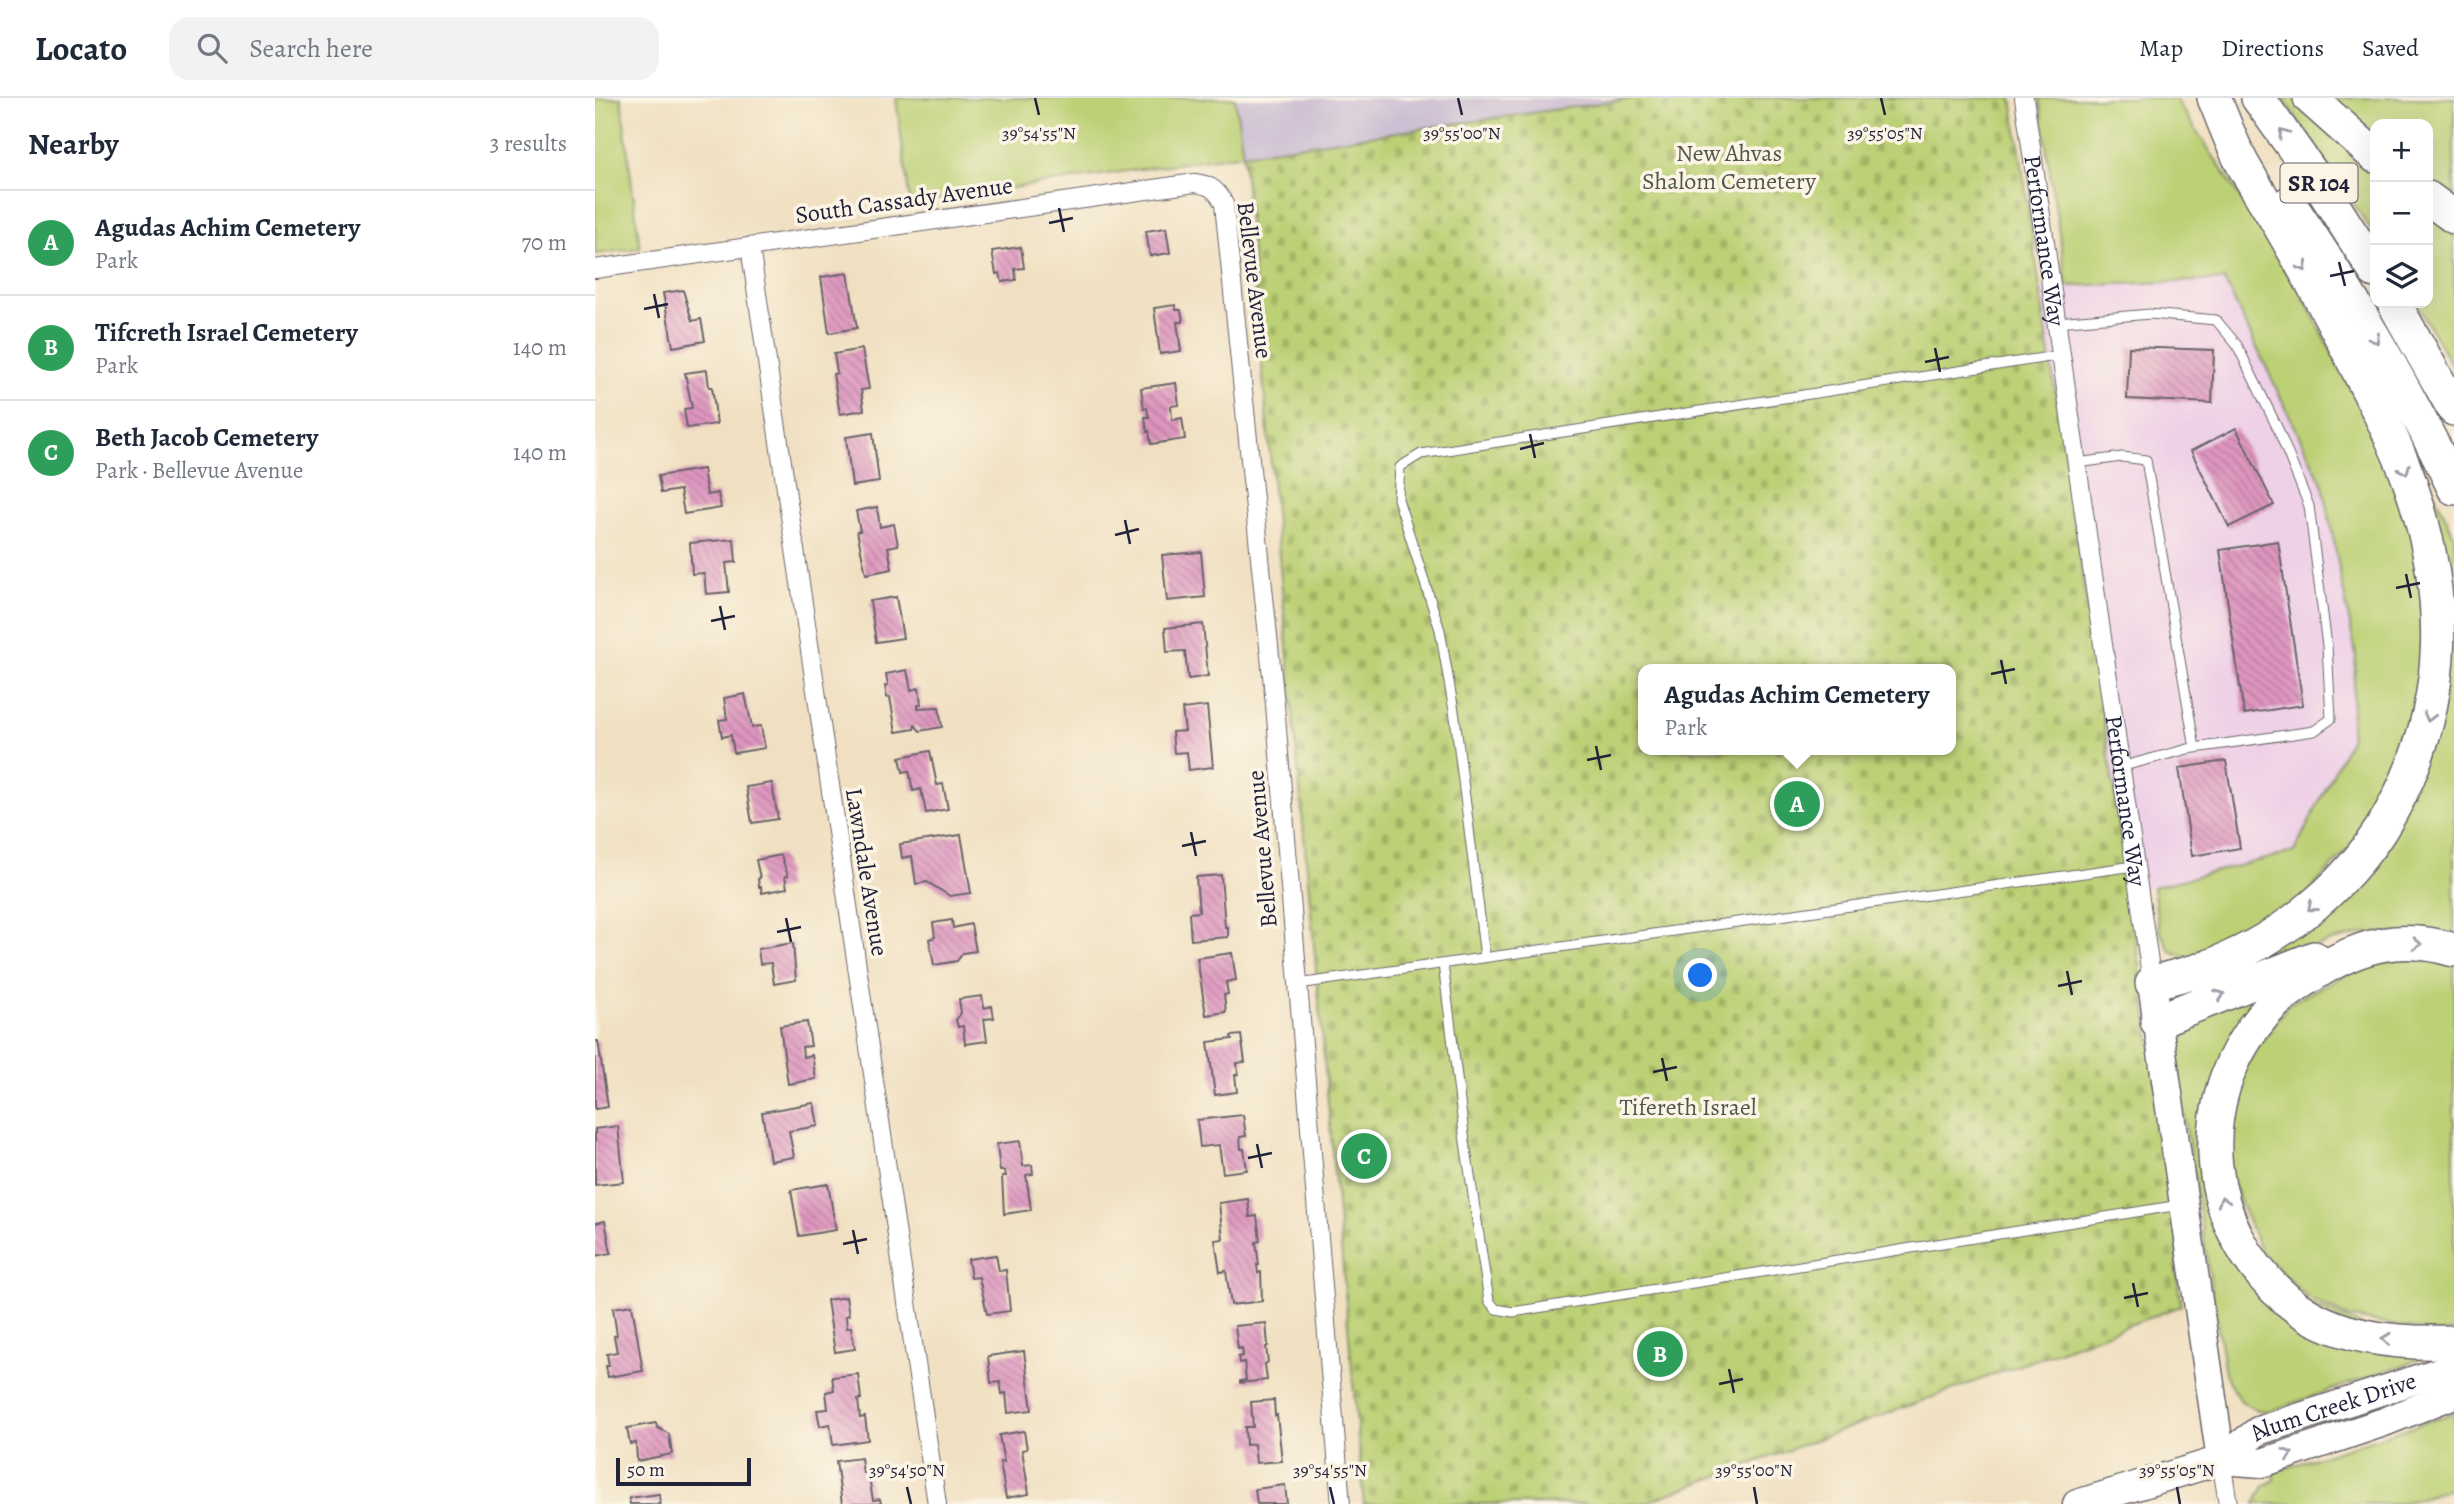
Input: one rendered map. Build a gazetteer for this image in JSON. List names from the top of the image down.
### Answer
{
  "streets": {
    "highway": ["SR 104"],
    "main road": ["Performance Way", "Alum Creek Drive"],
    "street": ["South Cassady Avenue", "Bellevue Avenue", "Lawndale Avenue"]
  },
  "crossings": [
    ["South Cassady Avenue", "Bellevue Avenue"],
    ["South Cassady Avenue", "Lawndale Avenue"],
    ["Performance Way", "Alum Creek Drive"]
  ],
  "parks": ["New Ahvas Shalom Cemetery", "Tifereth Israel"],
  "scale_bar": "50 m",
  "page": {
    "header": "Locato",
    "search": "Search here",
    "nav": ["Map", "Directions", "Saved"],
    "heading": ["Nearby", "3 results"],
    "map_buttons": ["+", "−"],
    "list": [
      {
        "mark": "A",
        "name": "Agudas Achim Cemetery",
        "note": "Park",
        "value": "70 m"
      },
      {
        "mark": "B",
        "name": "Tifcreth Israel Cemetery",
        "note": "Park",
        "value": "140 m"
      },
      {
        "mark": "C",
        "name": "Beth Jacob Cemetery",
        "note": "Park · Bellevue Avenue",
        "value": "140 m"
      }
    ],
    "popup": ["Agudas Achim Cemetery", "Park"],
    "pins": ["A", "C", "B"],
    "scale": "50 m"
  },
  "coordinates": [
    "39°54'55\"N",
    "39°55'00\"N",
    "39°55'05\"N",
    "39°54'50\"N"
  ]
}
